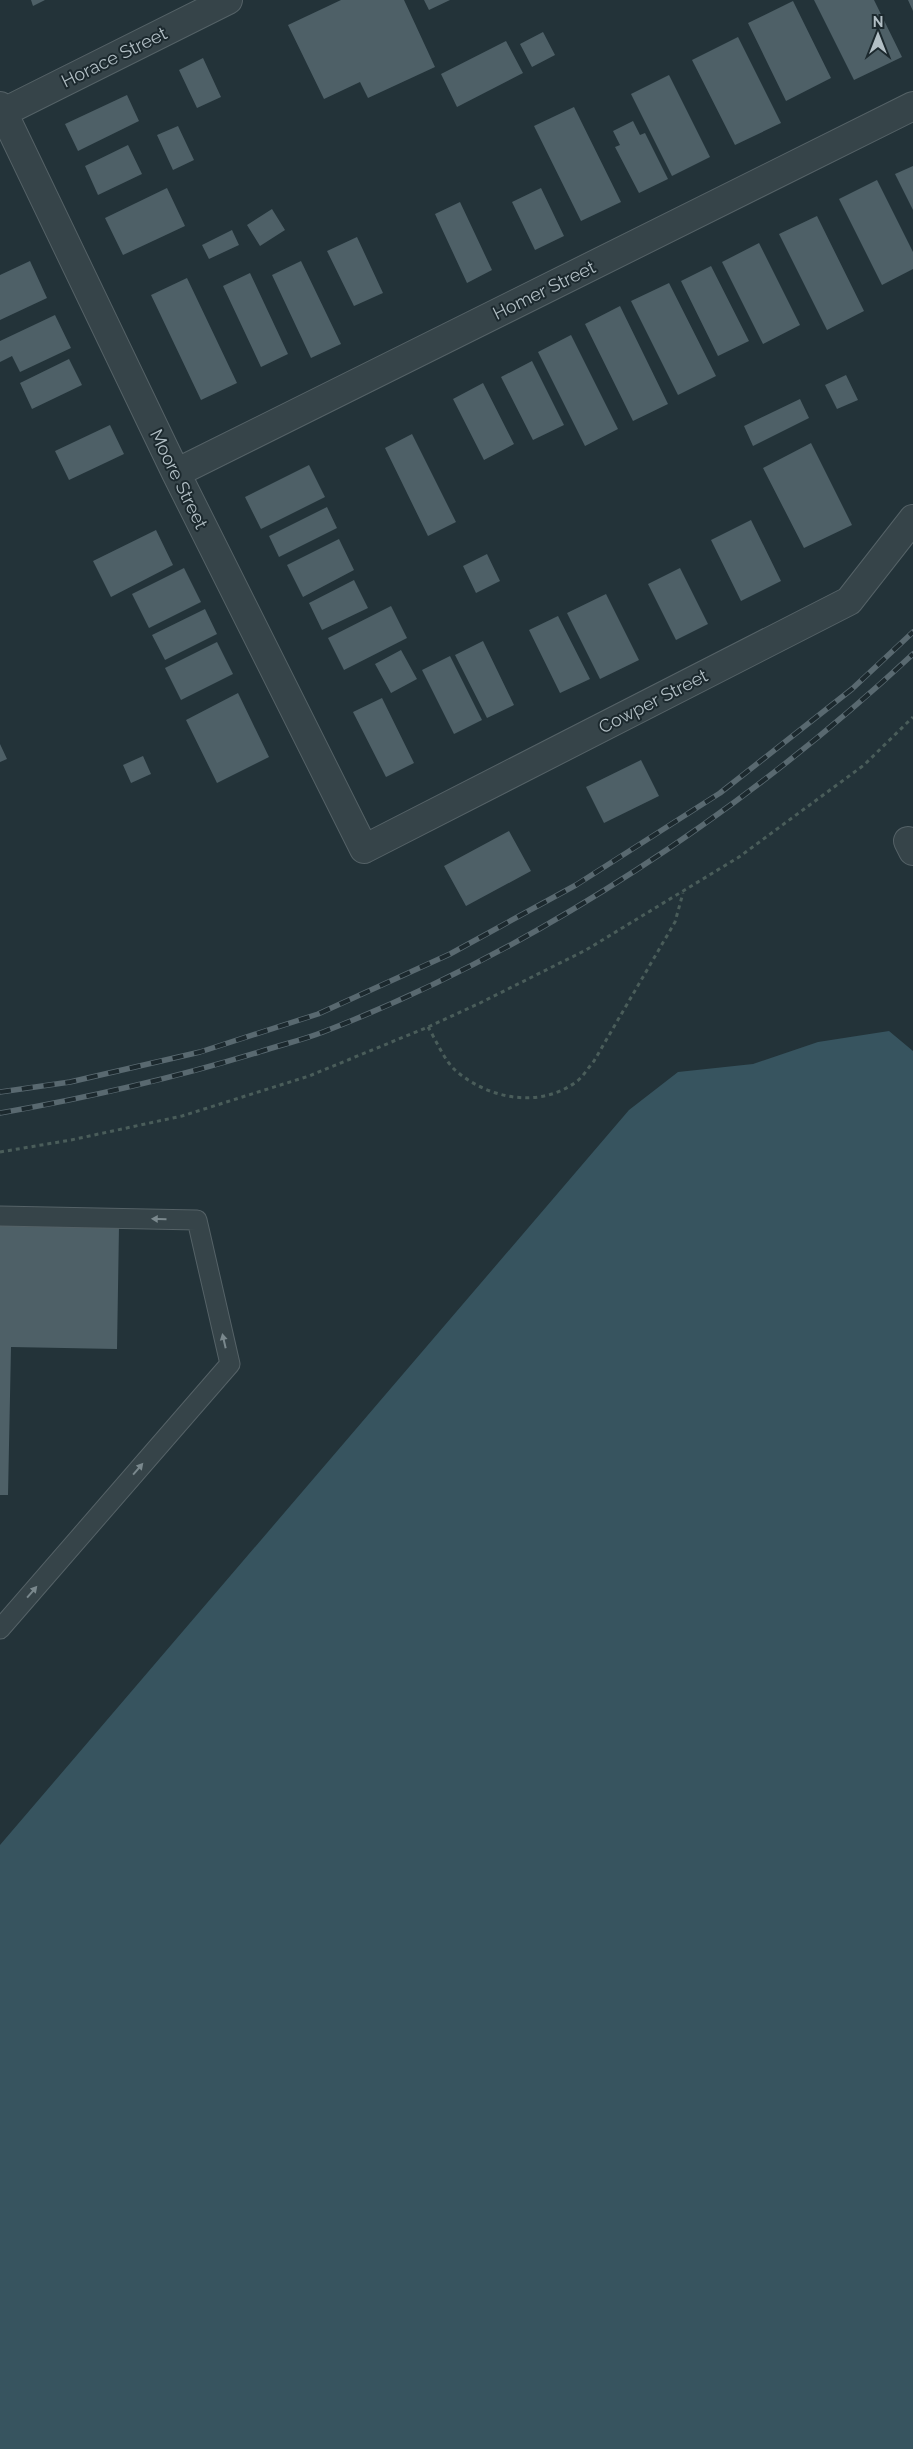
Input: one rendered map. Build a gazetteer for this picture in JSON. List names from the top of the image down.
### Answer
{
  "streets": {
    "street": [
      "Horace Street",
      "Homer Street",
      "Moore Street",
      "Cowper Street"
    ]
  },
  "crossings": [
    ["Horace Street", "Moore Street"],
    ["Homer Street", "Moore Street"],
    ["Moore Street", "Cowper Street"]
  ],
  "north": "top"
}
